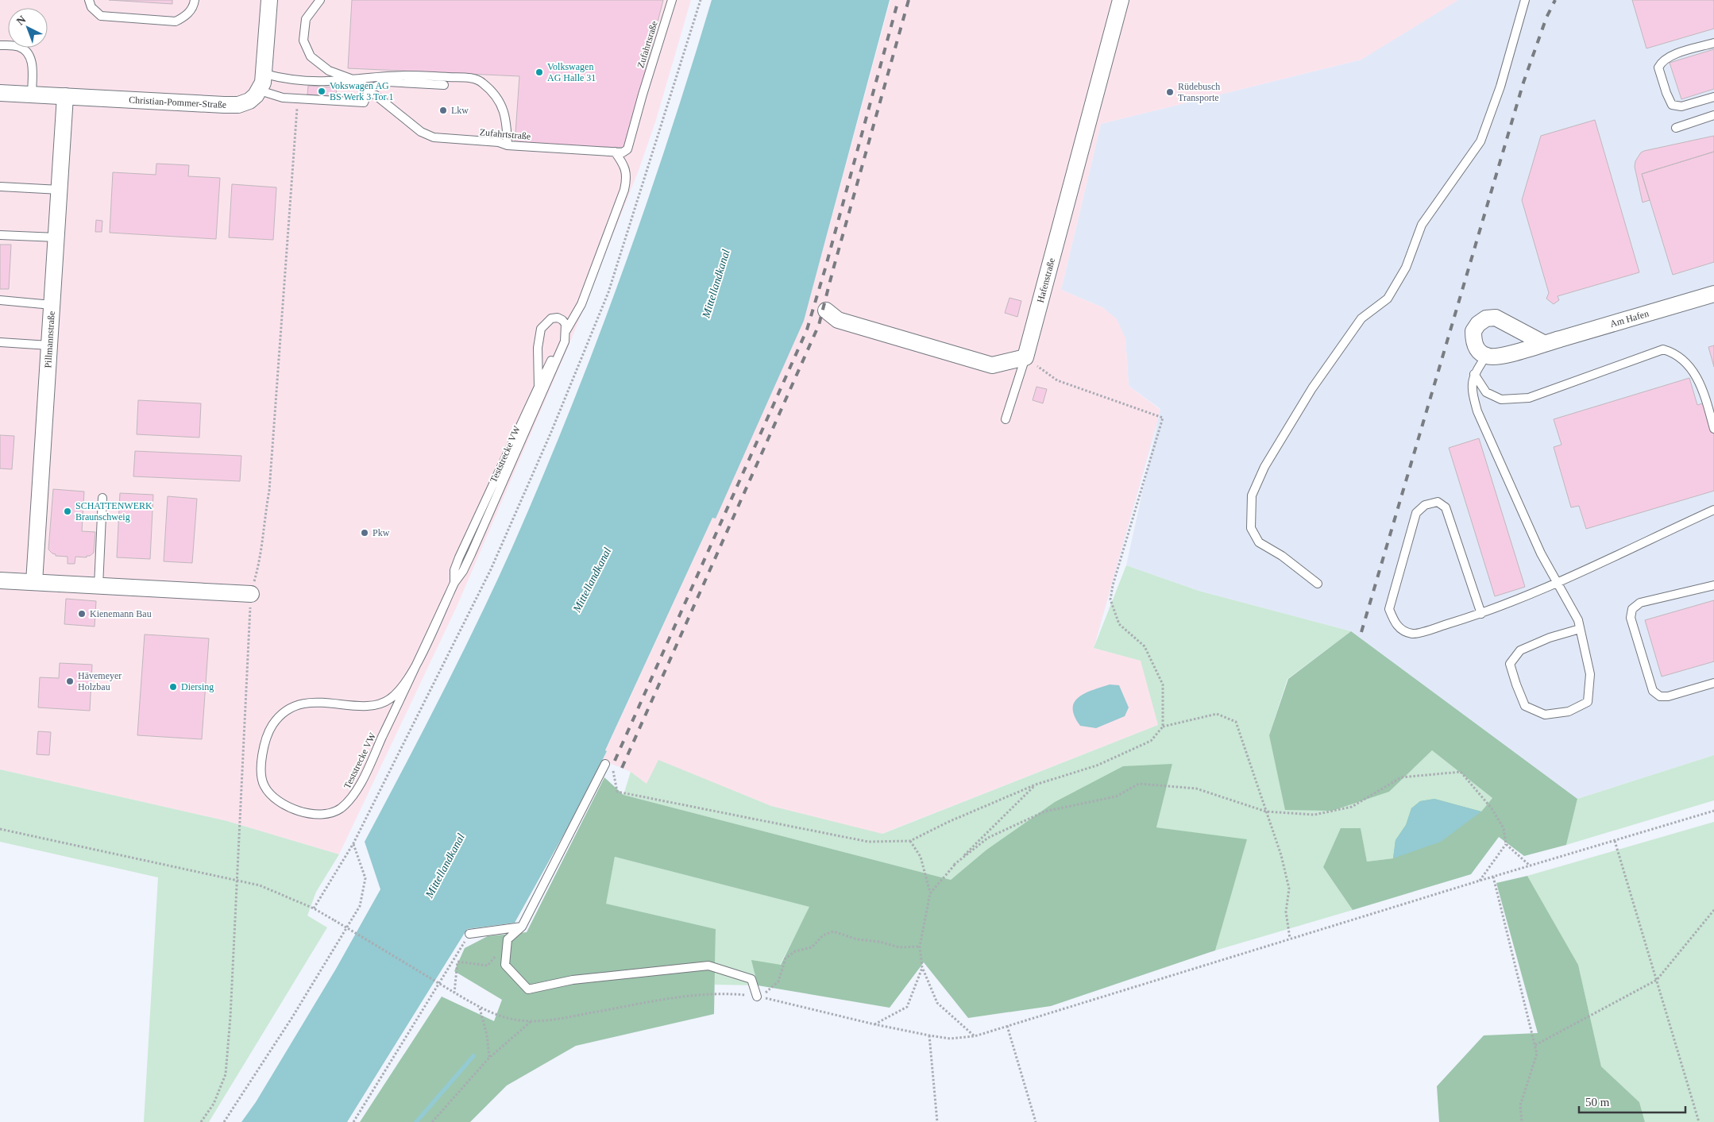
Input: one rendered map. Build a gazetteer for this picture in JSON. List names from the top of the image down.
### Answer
{
  "streets": {
    "street": [
      "Christian-Pommer-Straße",
      "Hafenstraße",
      "Am Hafen",
      "Pillmannstraße"
    ],
    "lane": ["Zufahrtsraße", "Zufahrtstraße", "Teststrecke VW"]
  },
  "crossings": [
    ["Zufahrtsraße", "Zufahrtstraße"],
    ["Zufahrtsraße", "Teststrecke VW"],
    ["Christian-Pommer-Straße", "Pillmannstraße"],
    ["Zufahrtstraße", "Teststrecke VW"]
  ],
  "water": ["Mittellandkanal"],
  "places": [
    "Volkswagen AG Halle 31",
    "Vokswagen AG BS Werk 3 Tor 1",
    "Rüdebusch Transporte",
    "Lkw",
    "SCHATTENWERK Braunschweig",
    "Pkw",
    "Kienemann Bau",
    "Hävemeyer Holzbau",
    "Diersing"
  ],
  "scale_bar": "50 m",
  "north": "top left"
}
